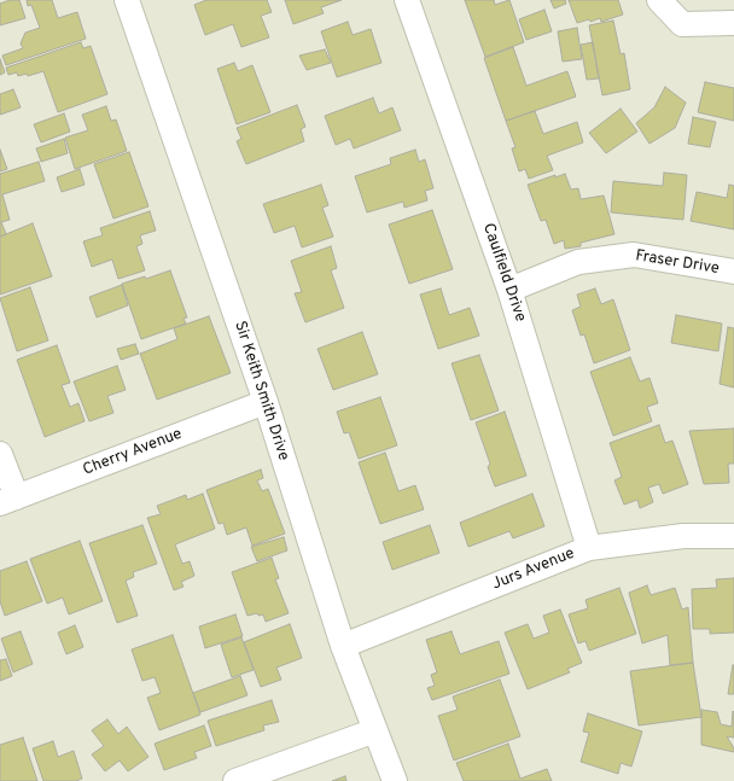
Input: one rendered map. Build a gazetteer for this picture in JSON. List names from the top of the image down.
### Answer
{
  "streets": {
    "street": [
      "Fraser Drive",
      "Caulfield Drive",
      "Sir Keith Smith Drive",
      "Cherry Avenue",
      "Jurs Avenue"
    ]
  },
  "crossings": [
    ["Fraser Drive", "Caulfield Drive"],
    ["Caulfield Drive", "Jurs Avenue"],
    ["Sir Keith Smith Drive", "Cherry Avenue"],
    ["Sir Keith Smith Drive", "Jurs Avenue"]
  ]
}
